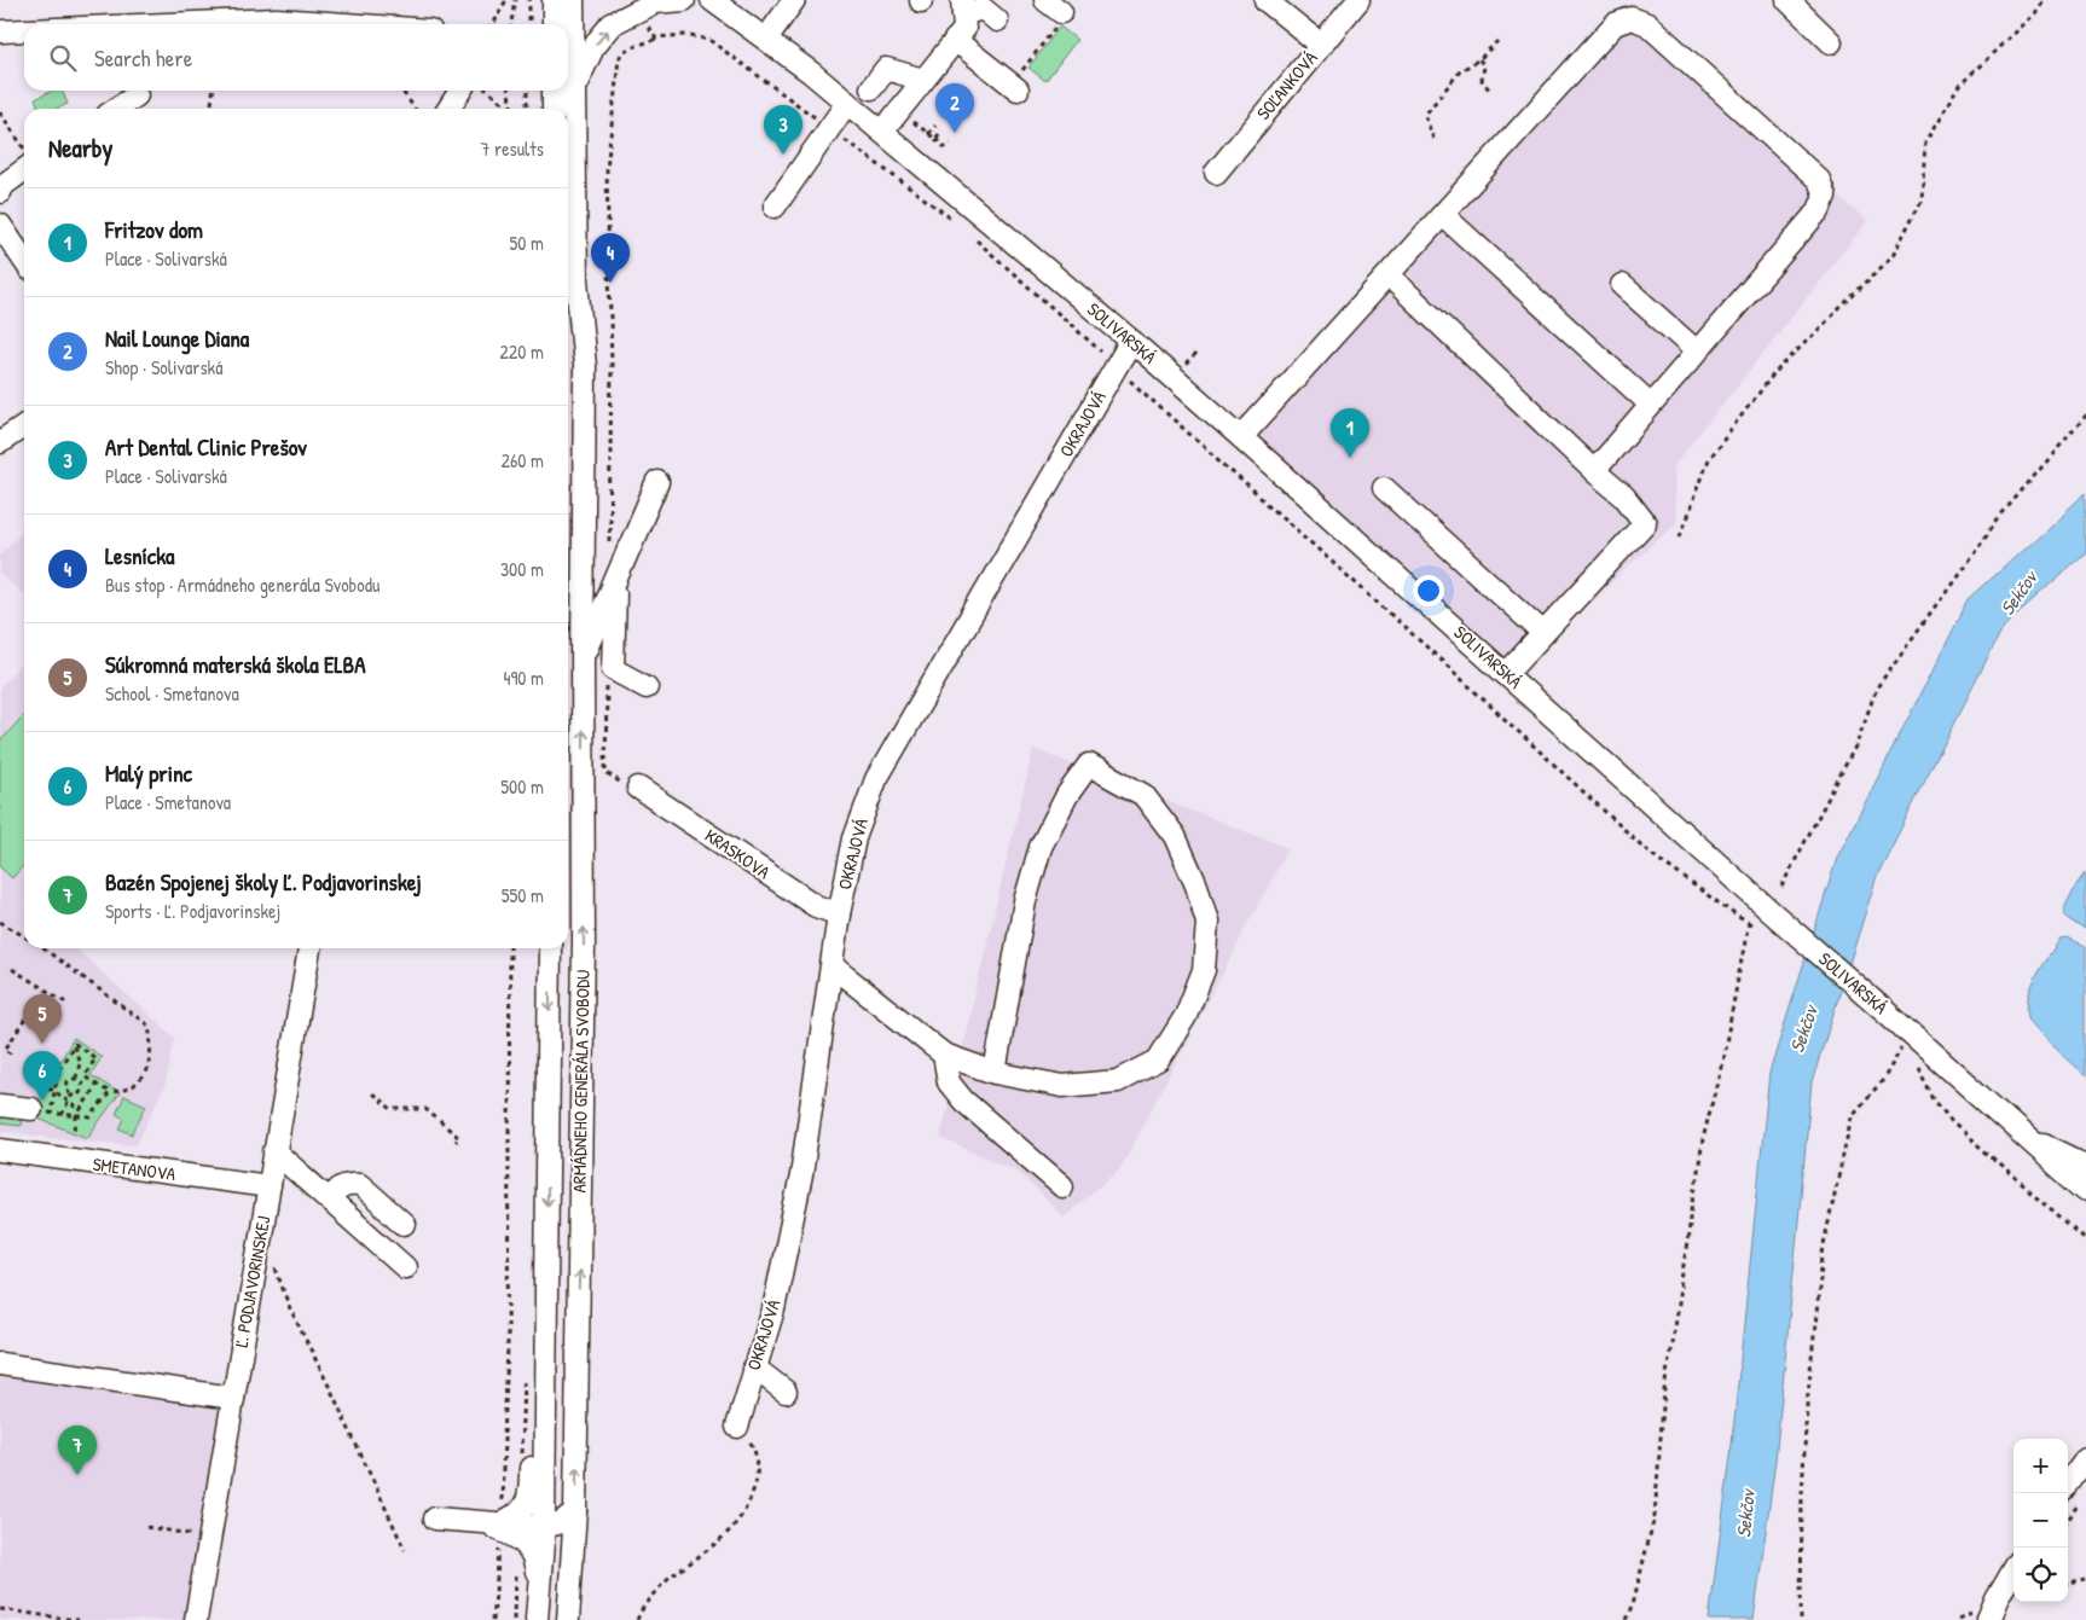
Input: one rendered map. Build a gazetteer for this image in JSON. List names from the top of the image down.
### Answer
{
  "streets": {
    "street": [
      "SOĽANKOVÁ",
      "SOLIVARSKÁ",
      "OKRAJOVÁ",
      "KRASKOVA",
      "ARMÁDNEHO GENERÁLA SVOBODU",
      "SMETANOVA",
      "Ľ. PODJAVORINSKEJ"
    ]
  },
  "crossings": [
    ["SOLIVARSKÁ", "OKRAJOVÁ"],
    ["OKRAJOVÁ", "KRASKOVA"],
    ["SMETANOVA", "Ľ. PODJAVORINSKEJ"]
  ],
  "water": ["Sekčov"],
  "page": {
    "search": "Search here",
    "pins": [
      "2",
      "3",
      "4",
      "1",
      "5",
      "6",
      "7"
    ],
    "heading": ["Nearby", "7 results"],
    "list": [
      {
        "mark": "1",
        "name": "Fritzov dom",
        "note": "Place · Solivarská",
        "value": "50 m"
      },
      {
        "mark": "2",
        "name": "Nail Lounge Diana",
        "note": "Shop · Solivarská",
        "value": "220 m"
      },
      {
        "mark": "3",
        "name": "Art Dental Clinic Prešov",
        "note": "Place · Solivarská",
        "value": "260 m"
      },
      {
        "mark": "4",
        "name": "Lesnícka",
        "note": "Bus stop · Armádneho generála Svobodu",
        "value": "300 m"
      },
      {
        "mark": "5",
        "name": "Súkromná materská škola ELBA",
        "note": "School · Smetanova",
        "value": "490 m"
      },
      {
        "mark": "6",
        "name": "Malý princ",
        "note": "Place · Smetanova",
        "value": "500 m"
      },
      {
        "mark": "7",
        "name": "Bazén Spojenej školy Ľ. Podjavorinskej",
        "note": "Sports · Ľ. Podjavorinskej",
        "value": "550 m"
      }
    ],
    "map_buttons": ["+", "−"]
  }
}
